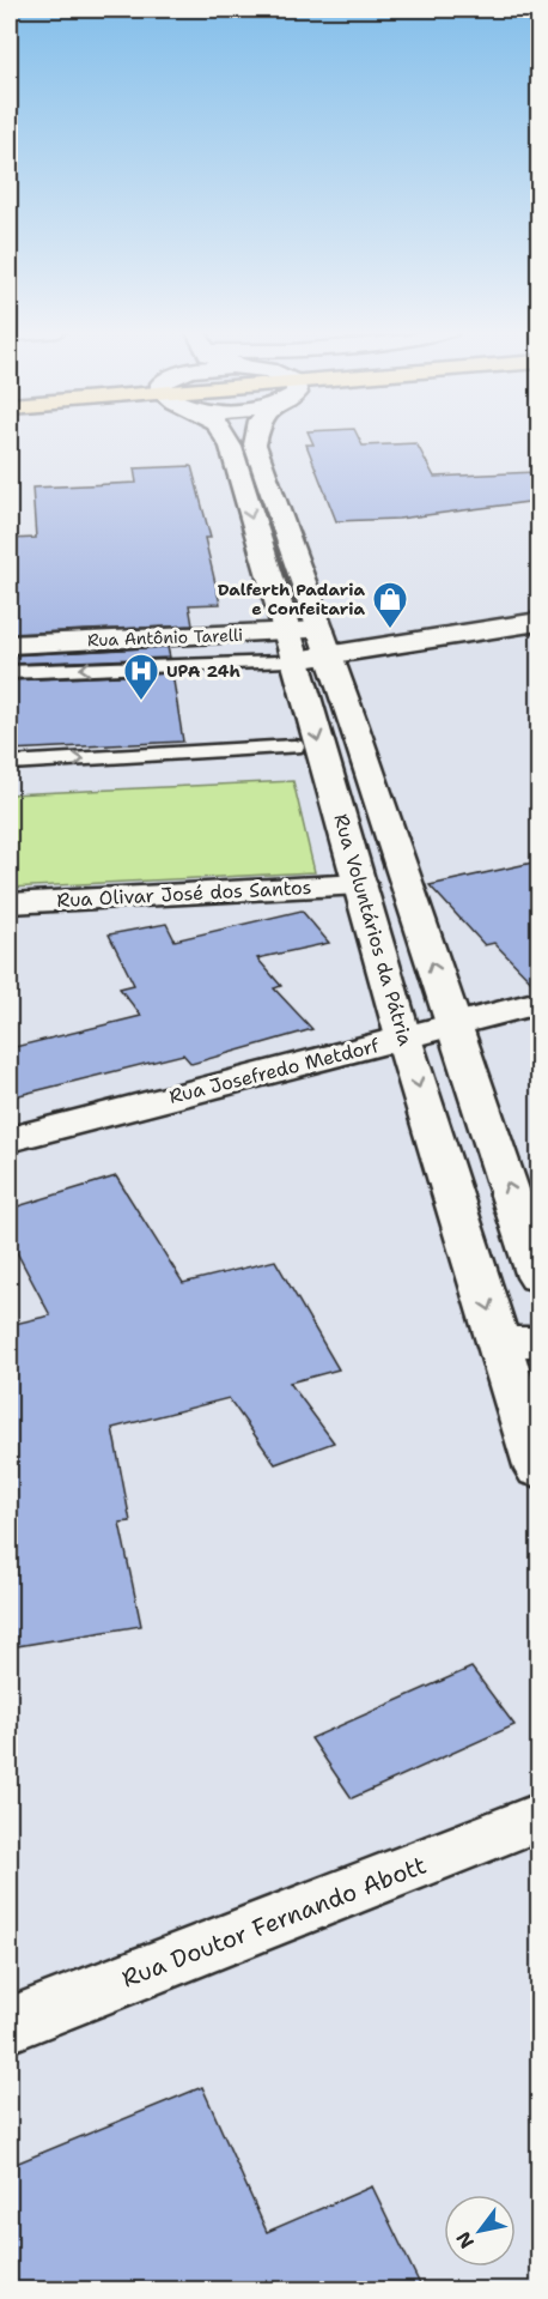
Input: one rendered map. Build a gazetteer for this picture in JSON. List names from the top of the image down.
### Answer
{
  "streets": {
    "main road": [
      "Rua Antônio Tarelli",
      "Rua Olivar José dos Santos",
      "Rua Voluntários da Pátria",
      "Rua Josefredo Metdorf",
      "Rua Doutor Fernando Abott"
    ]
  },
  "crossings": [
    ["Rua Antônio Tarelli", "Rua Voluntários da Pátria"],
    ["Rua Olivar José dos Santos", "Rua Voluntários da Pátria"],
    ["Rua Voluntários da Pátria", "Rua Josefredo Metdorf"]
  ],
  "places": {
    "shop": ["Dalferth Padaria e Confeitaria"],
    "hospital": ["UPA 24h"]
  },
  "north": "bottom left"
}
